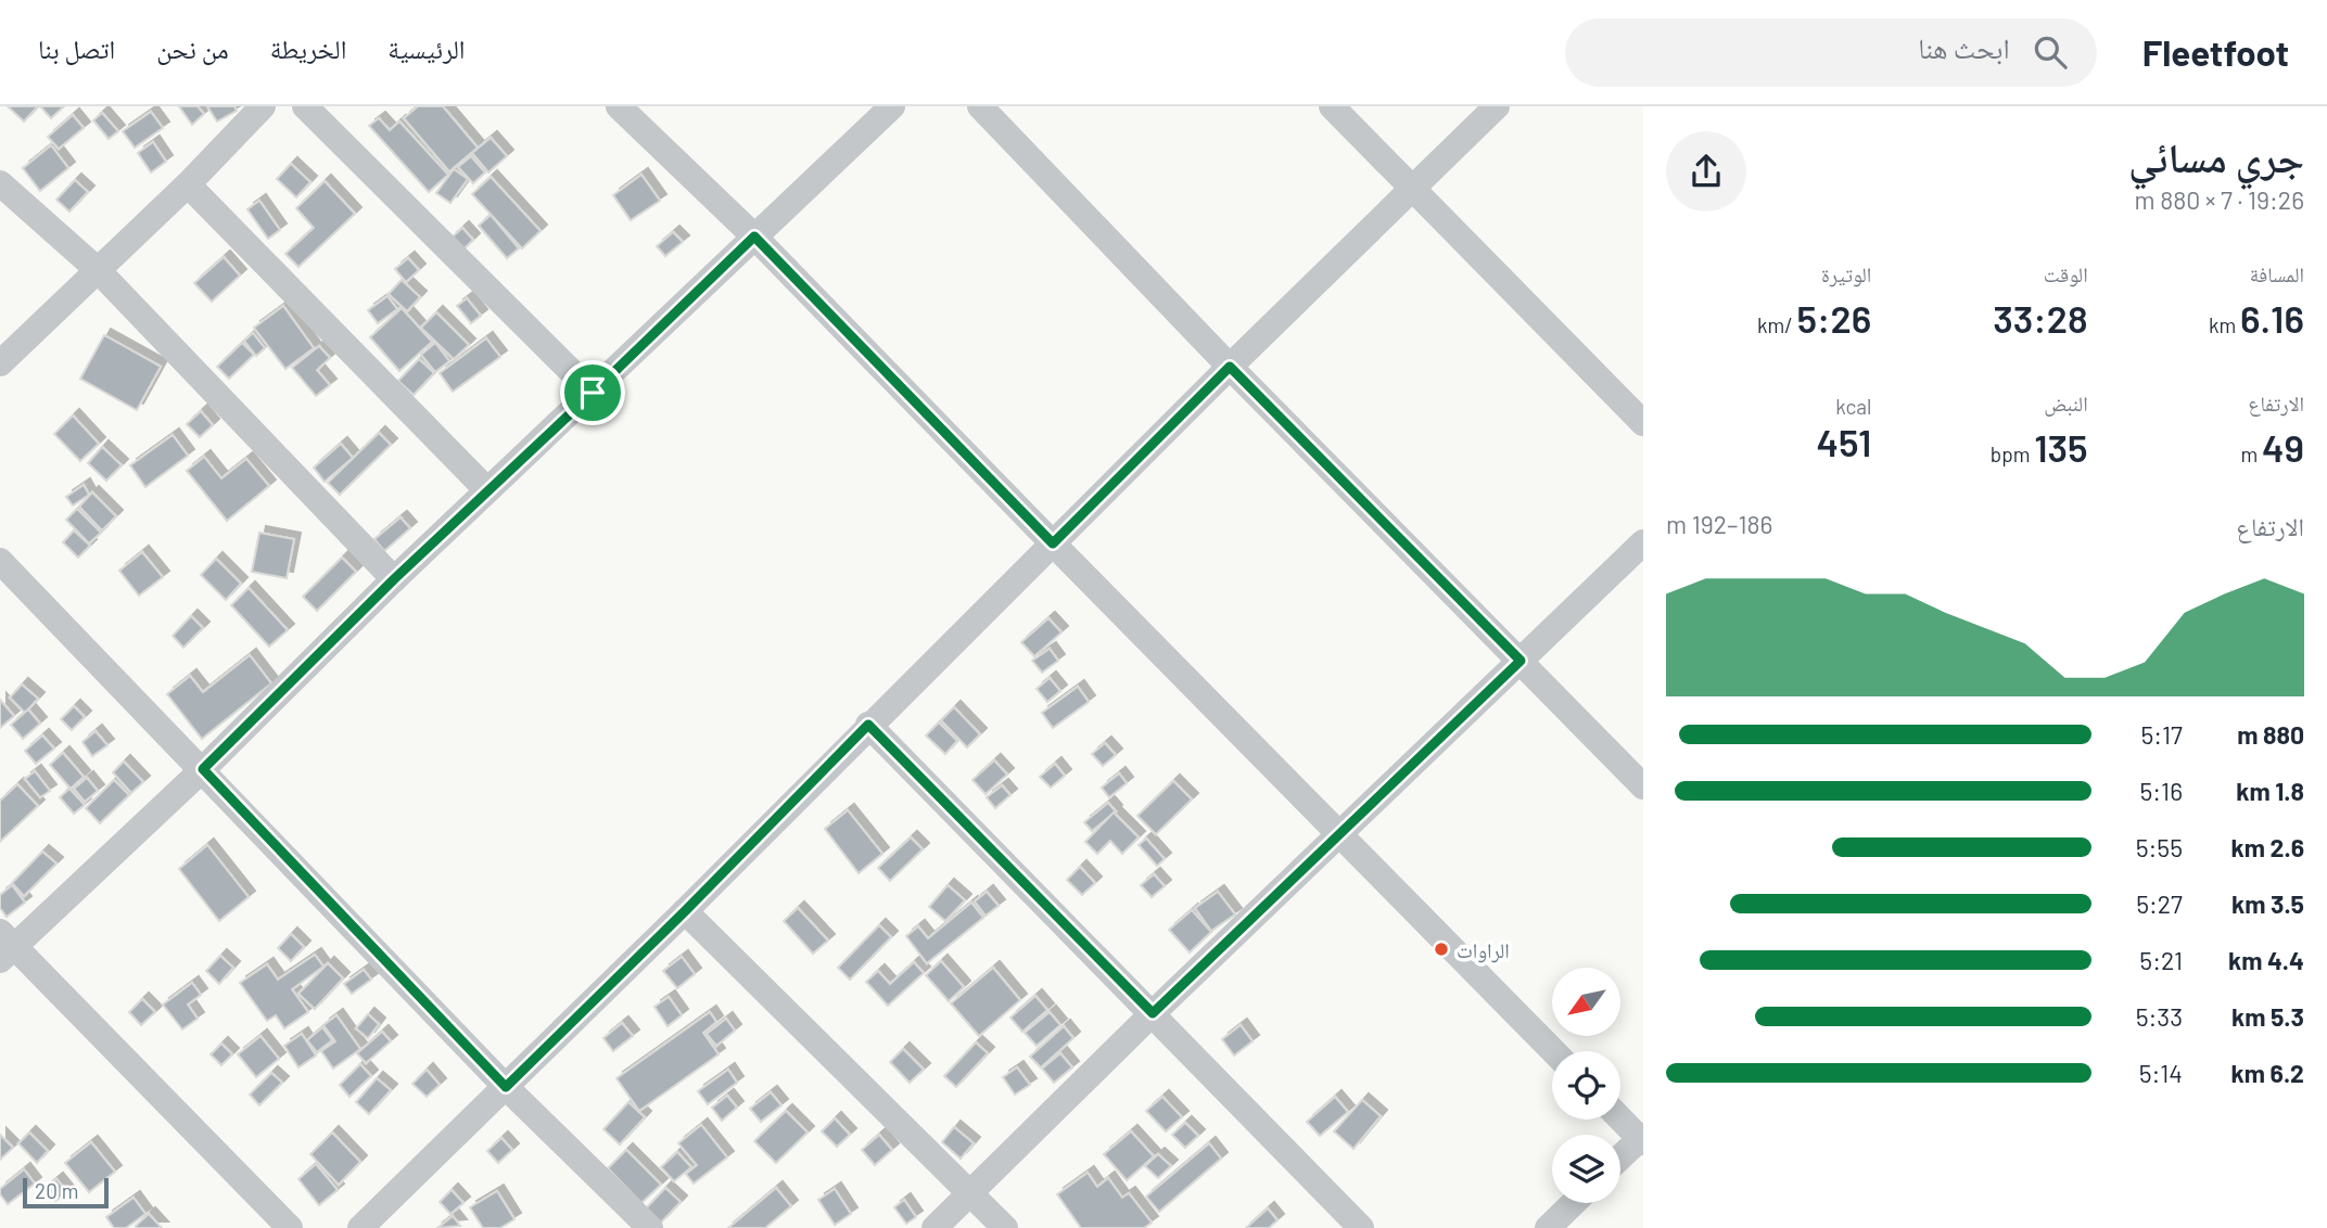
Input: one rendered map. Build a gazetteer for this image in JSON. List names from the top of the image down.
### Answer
{
  "places": ["الراوات"],
  "scale_bar": "20 m",
  "north": "bottom left",
  "page": {
    "header": "Fleetfoot",
    "search": "ابحث هنا",
    "nav": [
      "الرئيسية",
      "الخريطة",
      "من نحن",
      "اتصل بنا"
    ],
    "heading": ["جري مسائي", "19:26 · 7 × 880 m"],
    "stats": [
      ["المسافة", "6.16 km"],
      ["الوقت", "33:28"],
      ["الوتيرة", "5:26 /km"],
      ["الارتفاع", "49 m"],
      ["النبض", "135 bpm"],
      ["kcal", "451"]
    ],
    "chart": ["الارتفاع", "186–192 m"],
    "list": [
      {
        "name": "880 m",
        "note": "5:17"
      },
      {
        "name": "1.8 km",
        "note": "5:16"
      },
      {
        "name": "2.6 km",
        "note": "5:55"
      },
      {
        "name": "3.5 km",
        "note": "5:27"
      },
      {
        "name": "4.4 km",
        "note": "5:21"
      },
      {
        "name": "5.3 km",
        "note": "5:33"
      },
      {
        "name": "6.2 km",
        "note": "5:14"
      }
    ],
    "scale": "20 m"
  }
}
